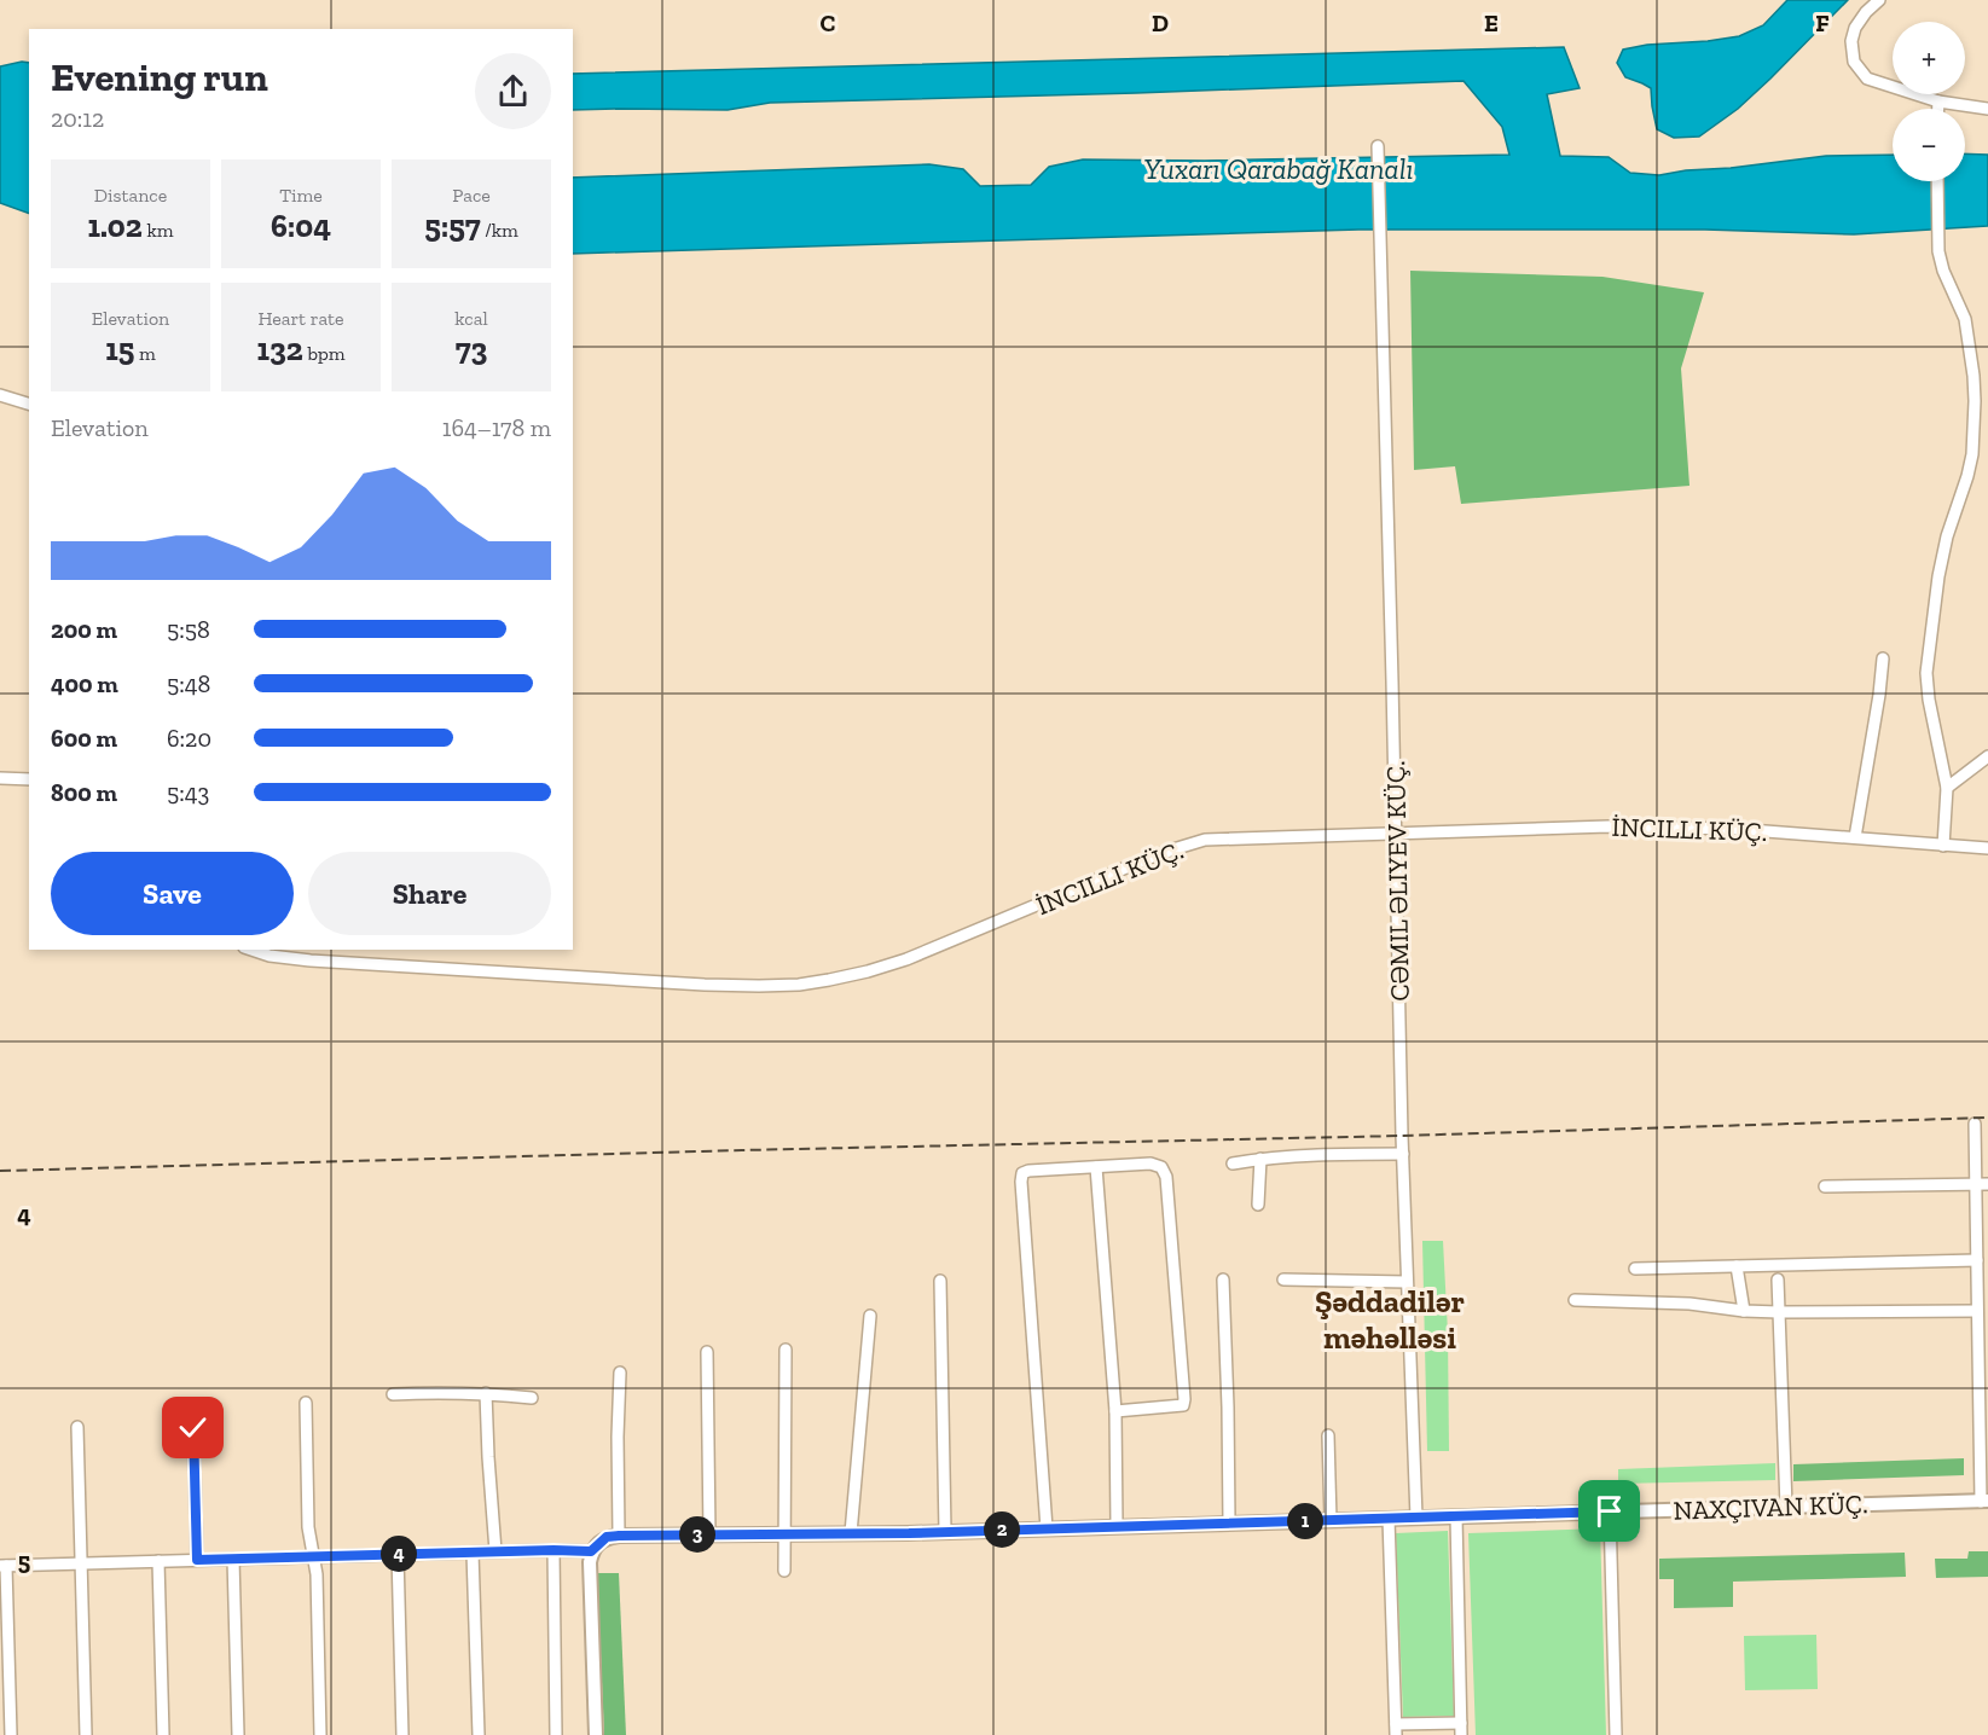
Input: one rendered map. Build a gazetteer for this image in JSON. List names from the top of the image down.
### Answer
{
  "streets": {
    "street": ["İNCILLI KÜÇ.", "CƏMIL ƏLIYEV KÜÇ."]
  },
  "crossings": [
    ["İNCILLI KÜÇ.", "CƏMIL ƏLIYEV KÜÇ."]
  ],
  "districts": ["Şəddadilər məhəlləsi"],
  "water": ["Yuxarı Qarabağ Kanalı"],
  "page": {
    "map_buttons": ["+", "−"],
    "heading": ["Evening run", "20:12"],
    "stats": [
      ["Distance", "1.02 km"],
      ["Time", "6:04"],
      ["Pace", "5:57 /km"],
      ["Elevation", "15 m"],
      ["Heart rate", "132 bpm"],
      ["kcal", "73"]
    ],
    "chart": ["Elevation", "164–178 m"],
    "list": [
      {
        "name": "200 m",
        "note": "5:58"
      },
      {
        "name": "400 m",
        "note": "5:48"
      },
      {
        "name": "600 m",
        "note": "6:20"
      },
      {
        "name": "800 m",
        "note": "5:43"
      }
    ],
    "buttons": ["Save", "Share"],
    "pins": [
      "1",
      "2",
      "3",
      "4"
    ]
  },
  "grid": {
    "columns": [
      "C",
      "D",
      "E",
      "F"
    ],
    "rows": ["4", "5"]
  }
}
